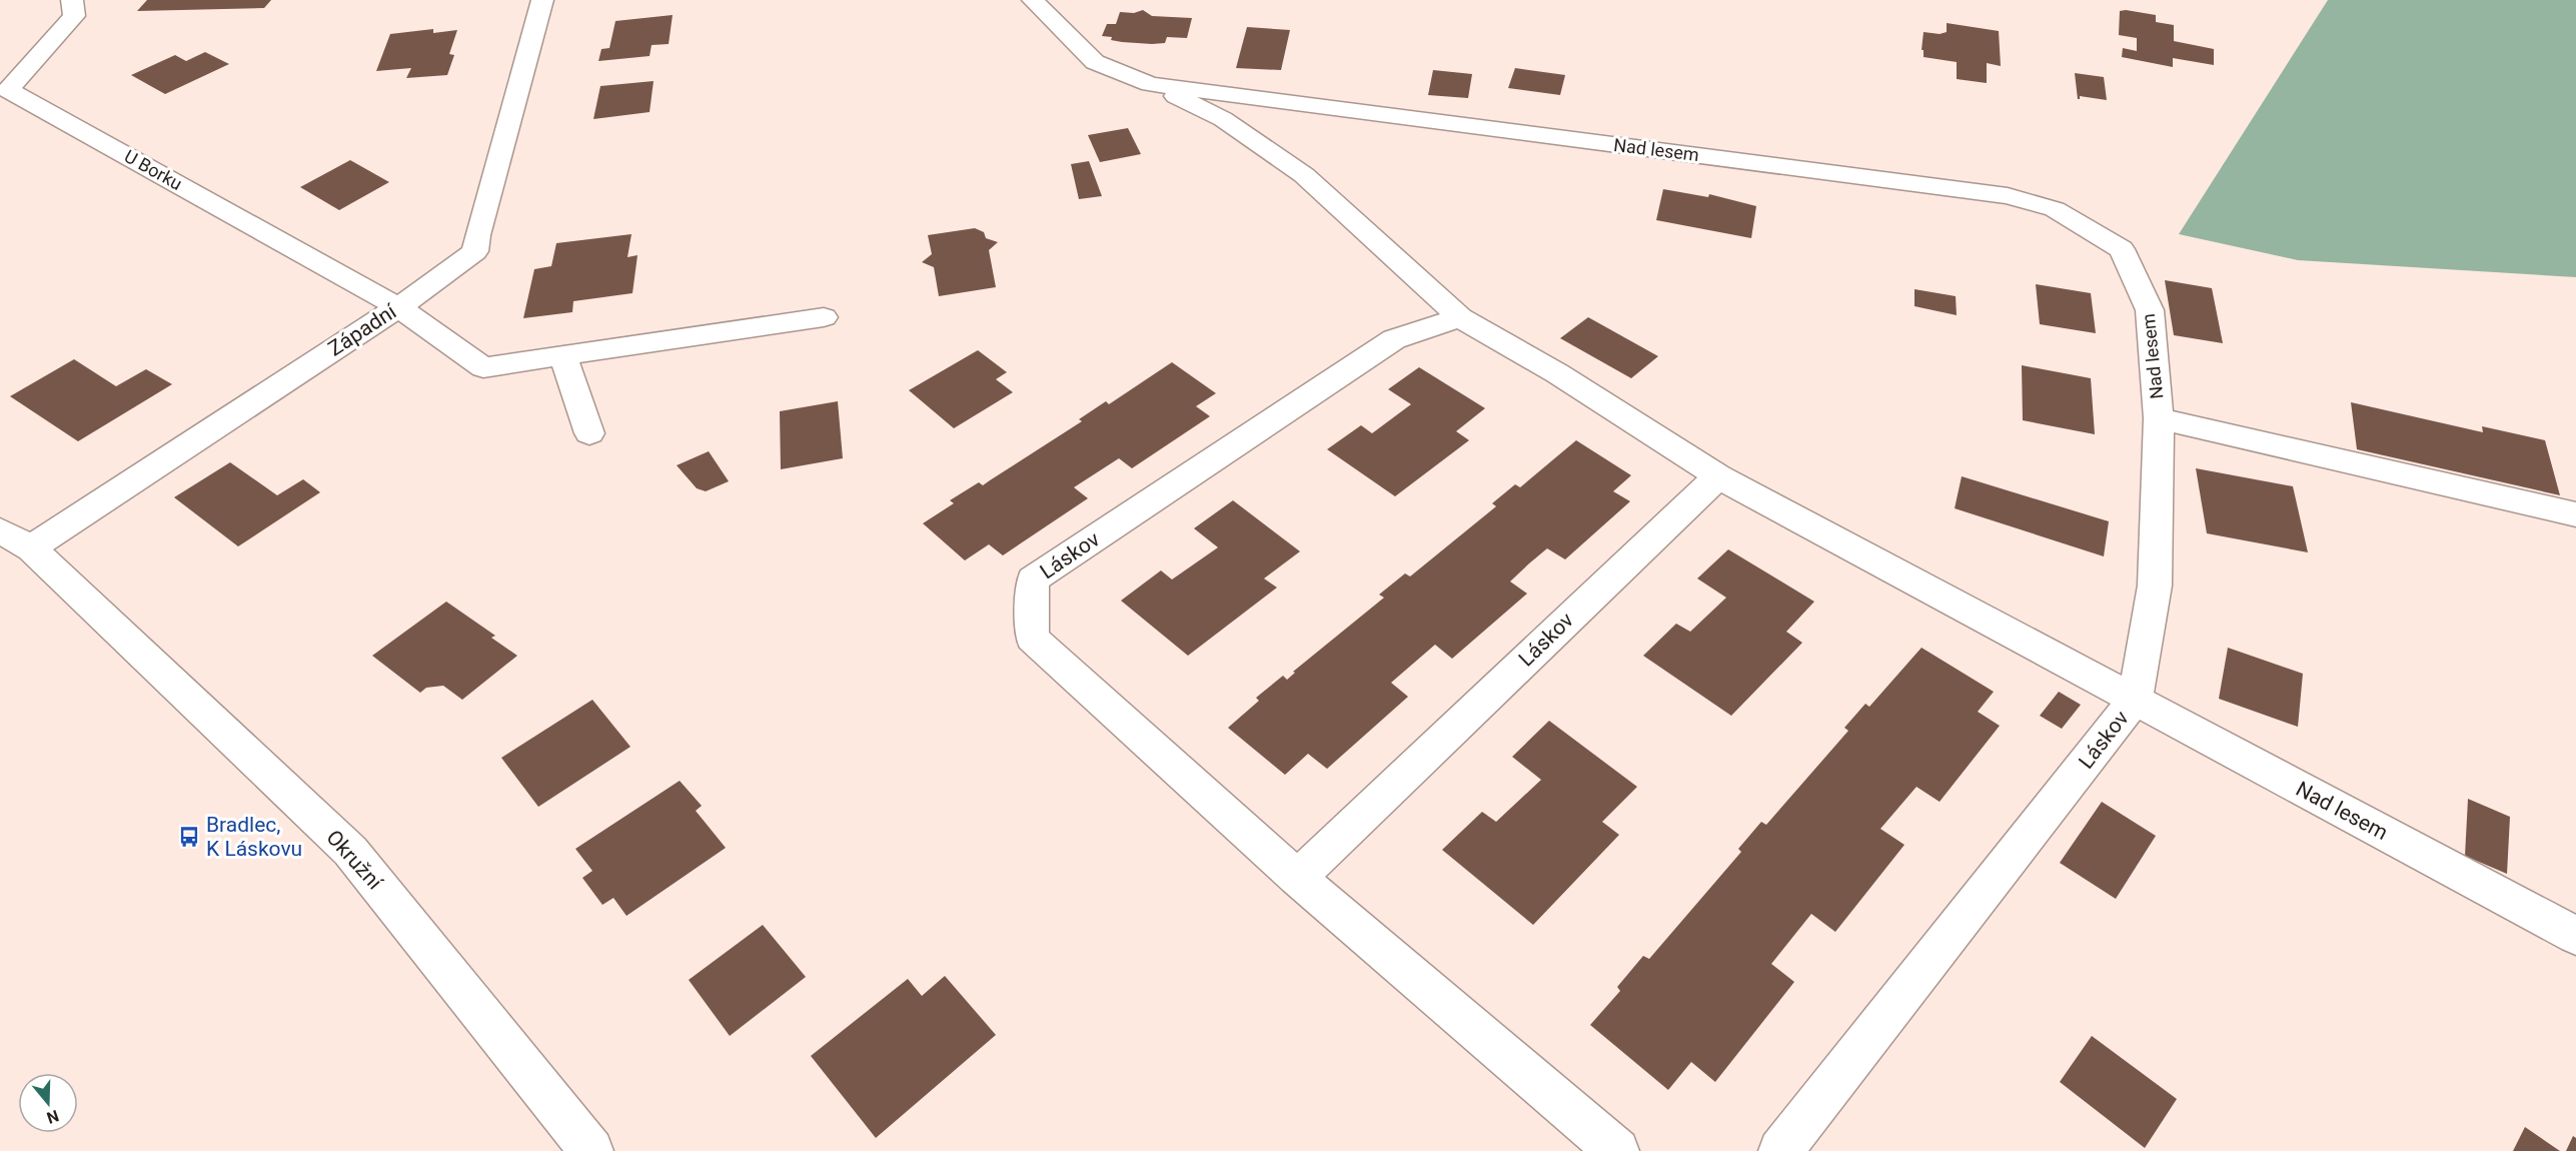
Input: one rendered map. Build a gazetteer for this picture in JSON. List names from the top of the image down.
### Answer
{
  "streets": {
    "street": [
      "Nad lesem",
      "U Borku",
      "Západní",
      "Láskov",
      "Okružní"
    ]
  },
  "crossings": [
    ["Nad lesem", "Láskov"],
    ["U Borku", "Západní"],
    ["Západní", "Okružní"]
  ],
  "places": {
    "bus stop": ["Bradlec, K Láskovu"]
  },
  "north": "bottom"
}
